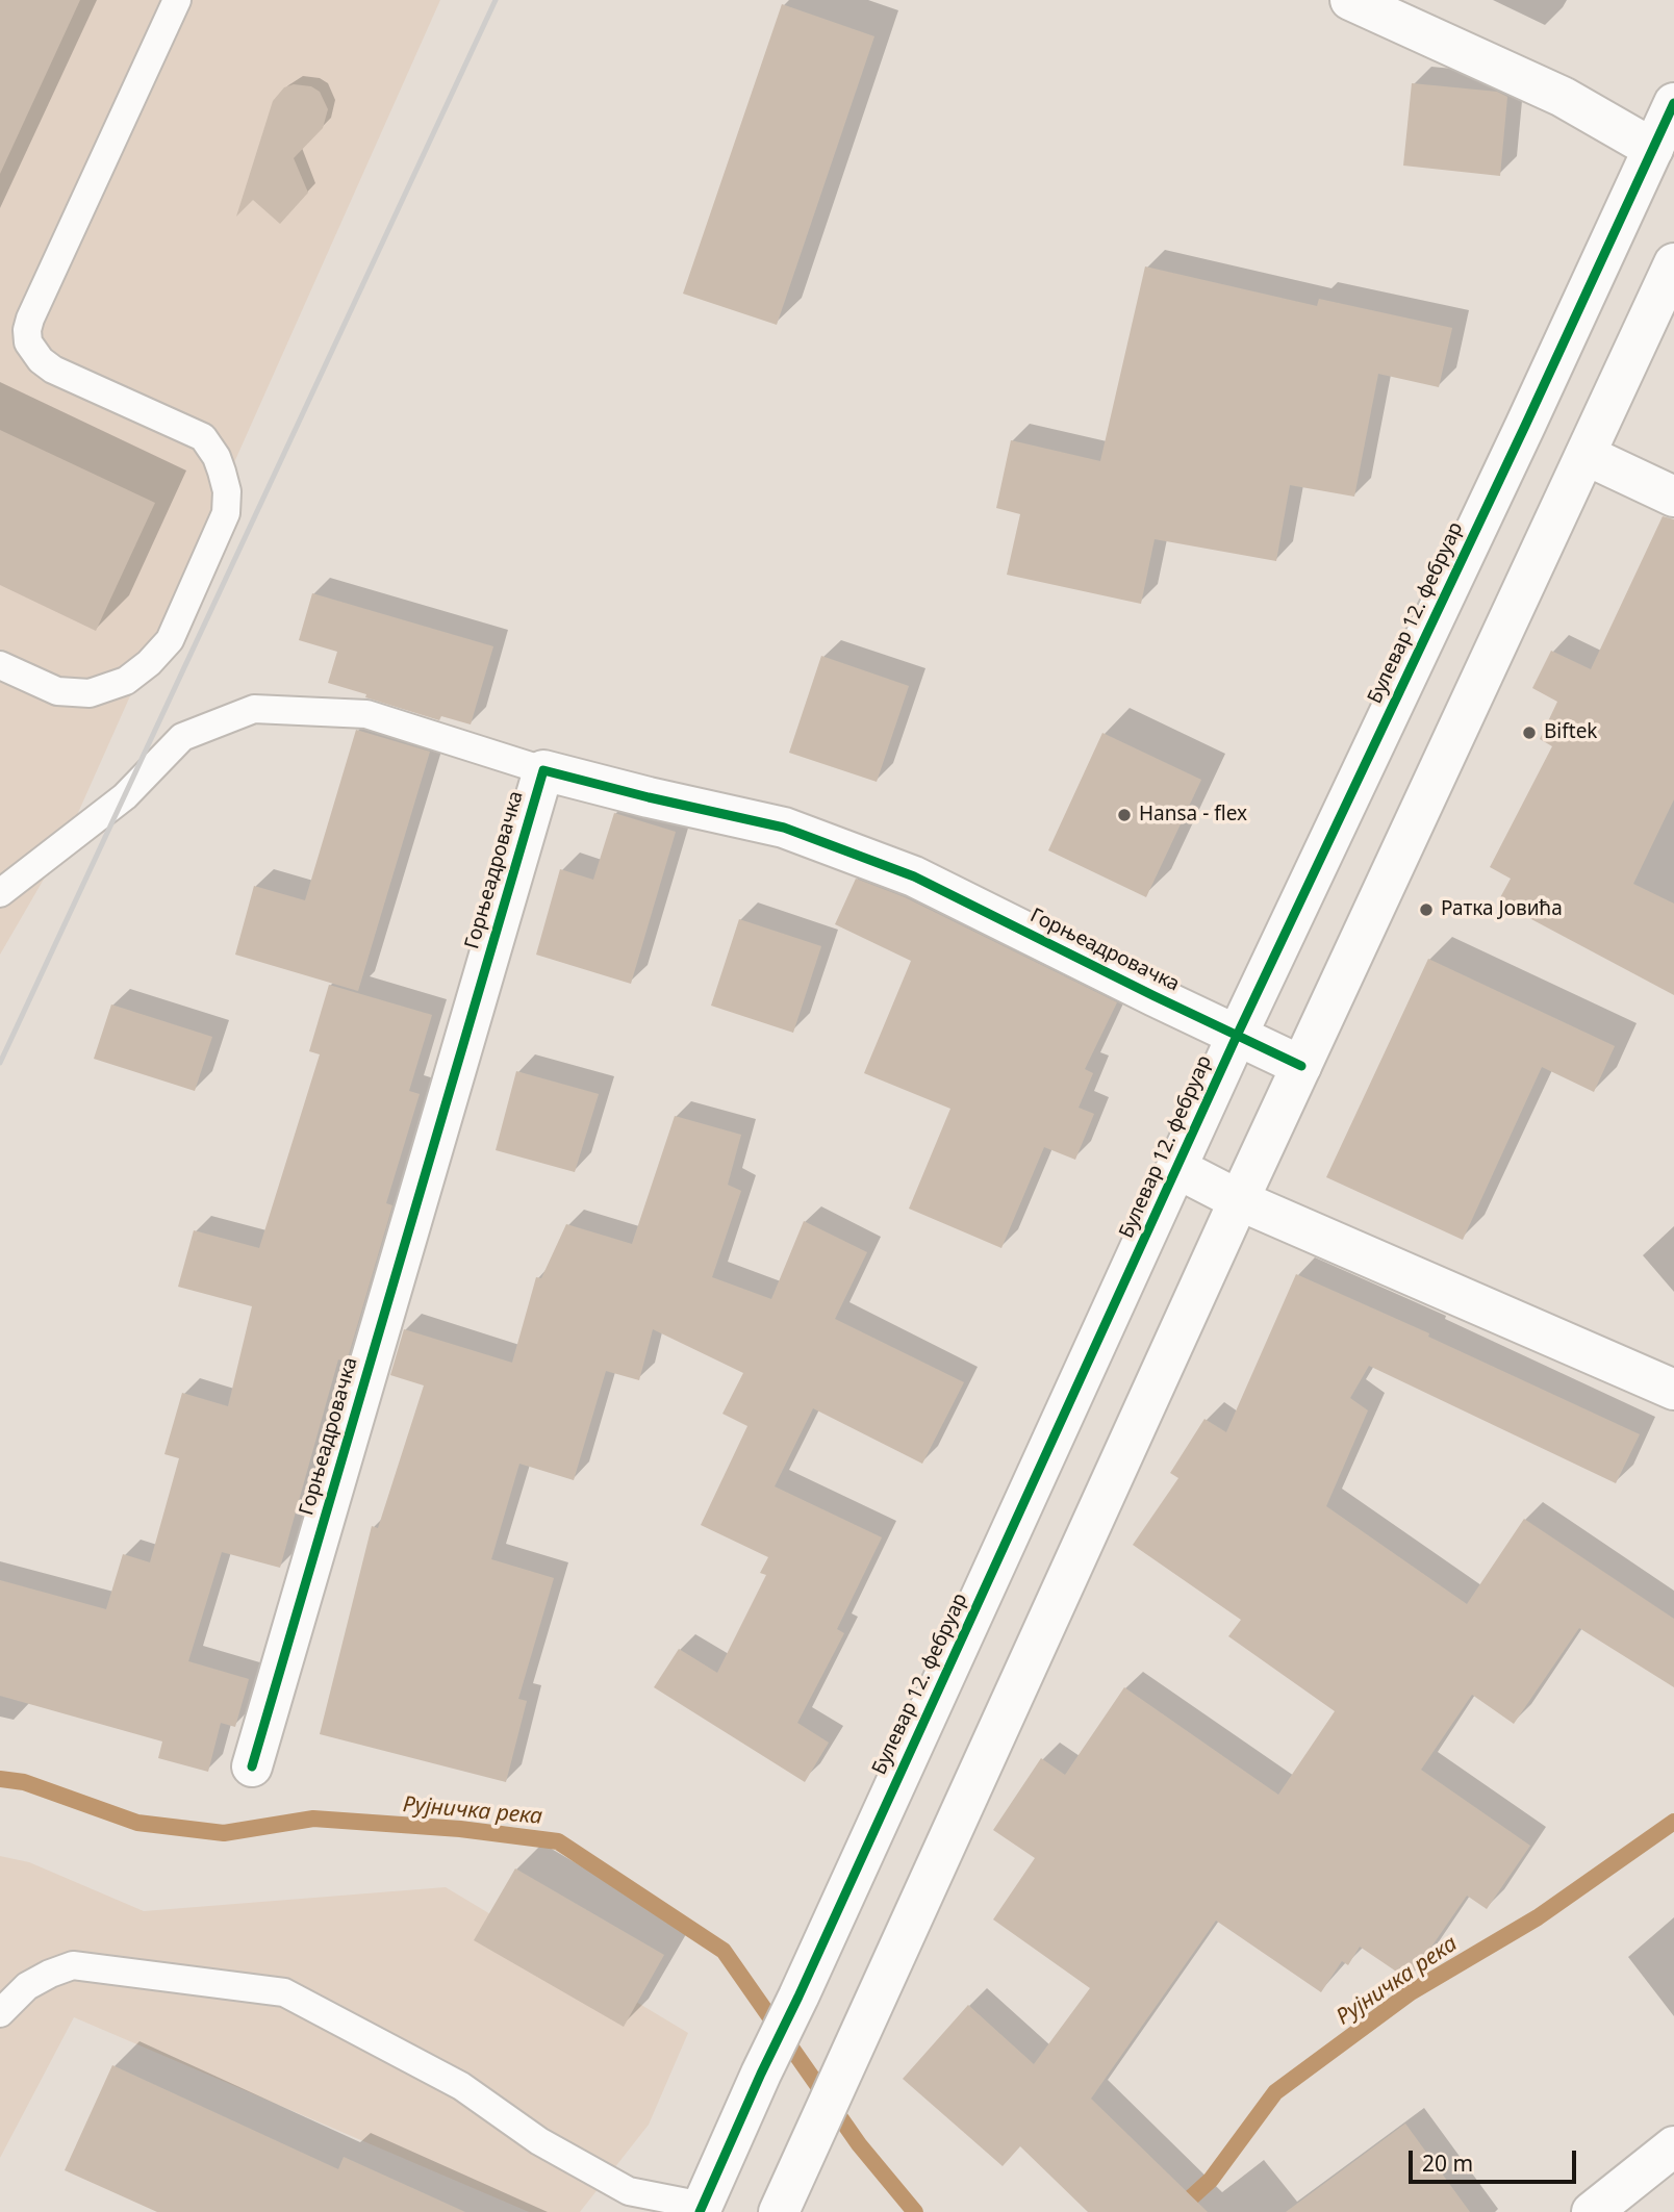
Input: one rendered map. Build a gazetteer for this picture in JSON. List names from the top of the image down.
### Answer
{
  "streets": {
    "main road": ["Булевар 12. фебруар", "Горњеадровачка"]
  },
  "crossings": [
    ["Булевар 12. фебруар", "Горњеадровачка"]
  ],
  "water": ["Рујничка река"],
  "places": ["Biftek", "Hansa - flex", "Ратка Јовића"],
  "scale_bar": "20 m"
}
